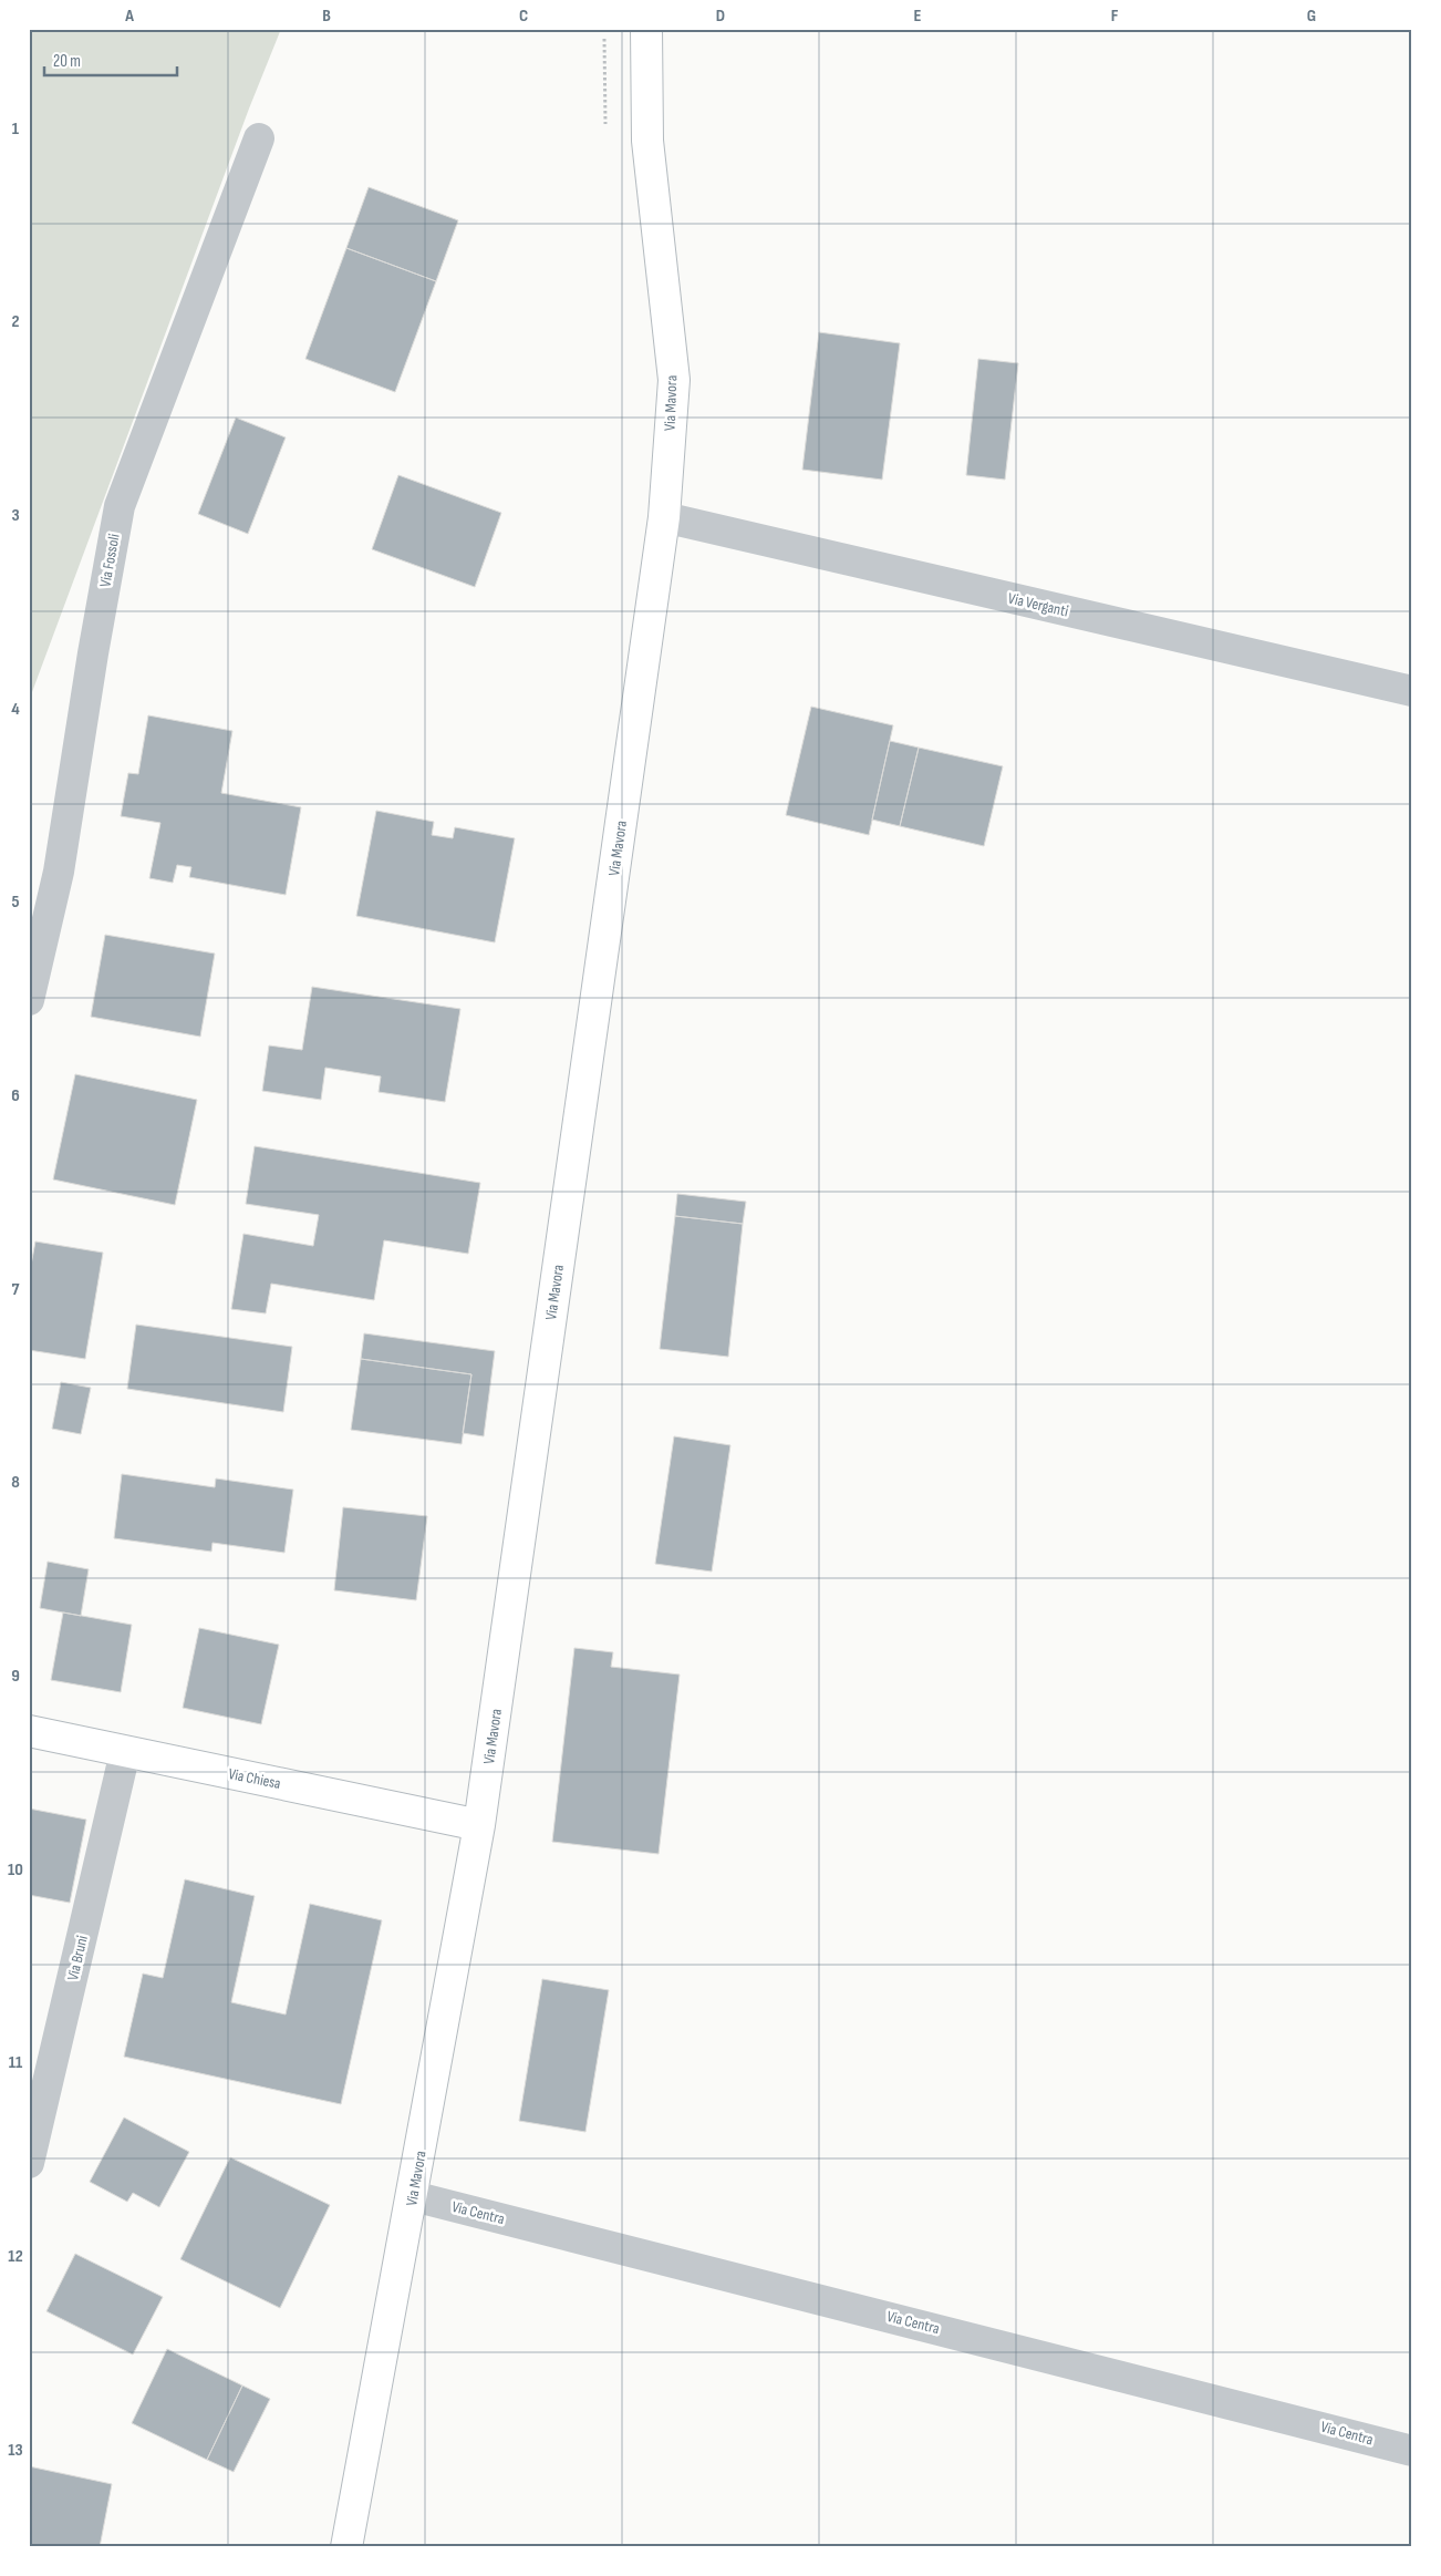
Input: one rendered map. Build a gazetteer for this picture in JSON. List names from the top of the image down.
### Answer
{
  "streets": {
    "street": [
      "Via Mavora",
      "Via Fossoli",
      "Via Verganti",
      "Via Chiesa",
      "Via Bruni",
      "Via Centra"
    ]
  },
  "crossings": [
    ["Via Mavora", "Via Verganti"],
    ["Via Mavora", "Via Chiesa"],
    ["Via Mavora", "Via Centra"],
    ["Via Chiesa", "Via Bruni"]
  ],
  "scale_bar": "20 m",
  "grid": {
    "columns": [
      "A",
      "B",
      "C",
      "D",
      "E",
      "F",
      "G"
    ],
    "rows": [
      "1",
      "2",
      "3",
      "4",
      "5",
      "6",
      "7",
      "8",
      "9",
      "10",
      "11",
      "12",
      "13"
    ]
  }
}
